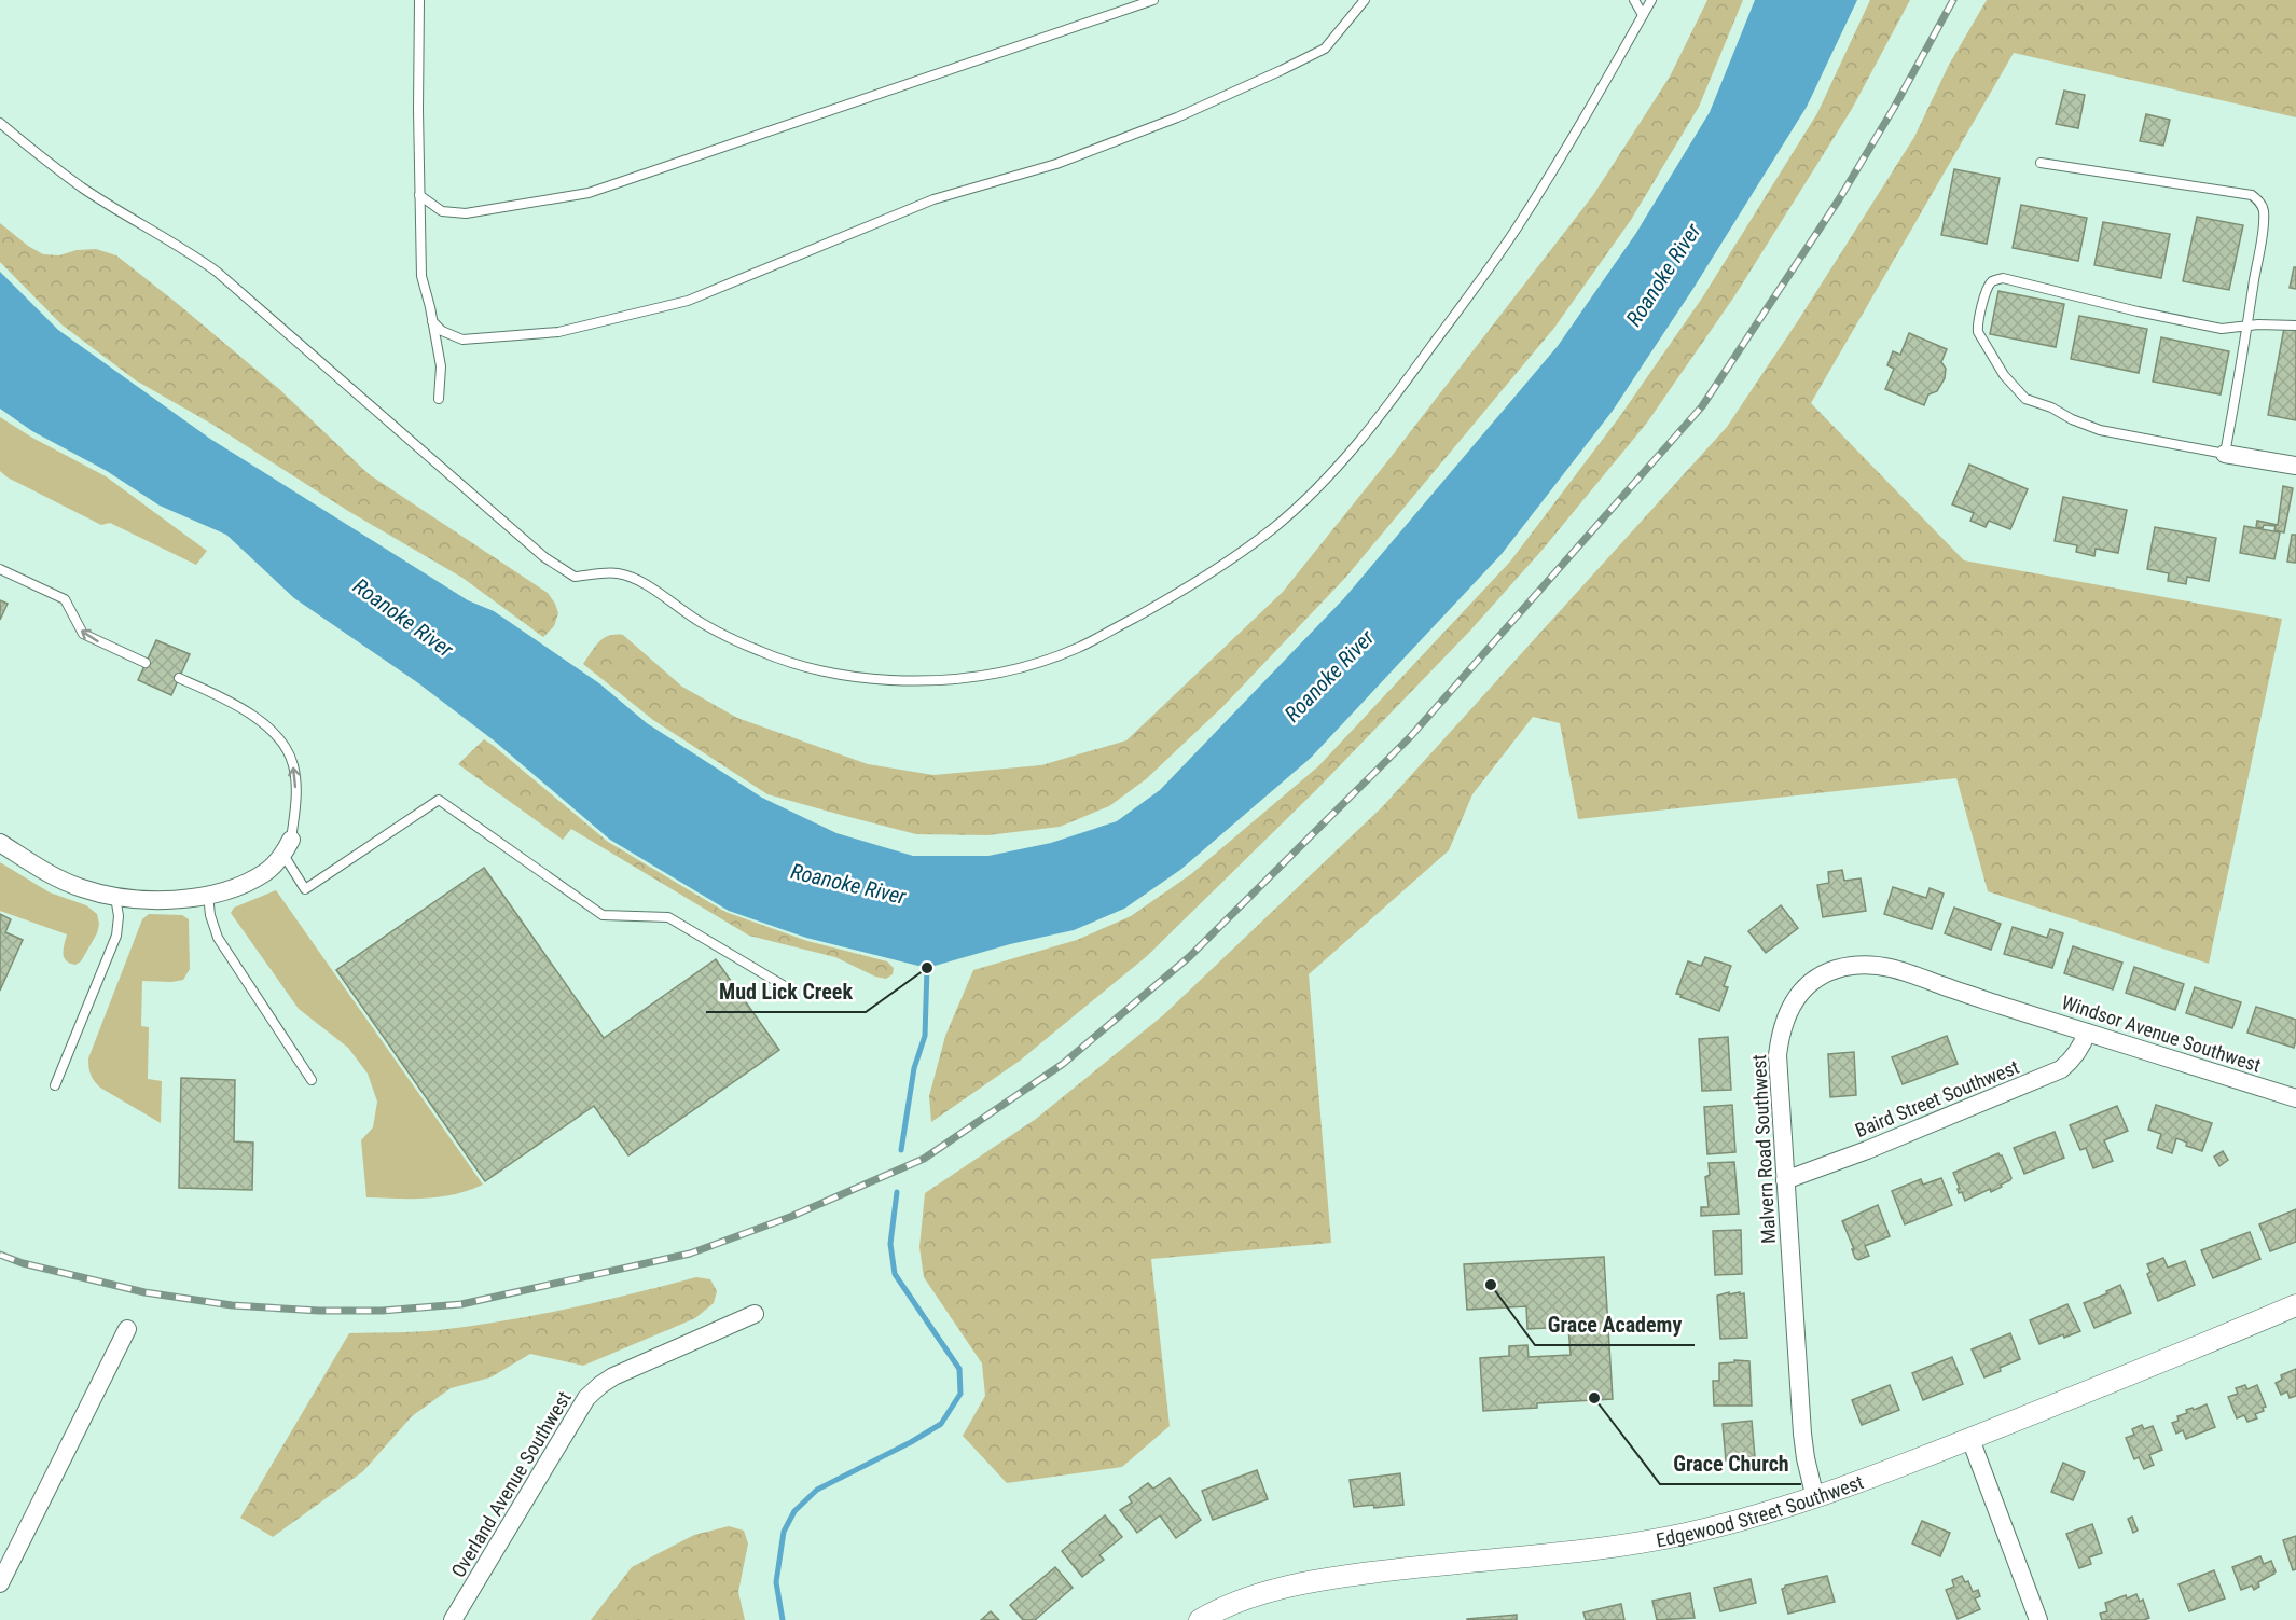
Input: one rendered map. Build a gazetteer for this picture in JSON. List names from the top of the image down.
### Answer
{
  "streets": {
    "street": [
      "Windsor Avenue Southwest",
      "Baird Street Southwest",
      "Malvern Road Southwest",
      "Overland Avenue Southwest",
      "Edgewood Street Southwest"
    ]
  },
  "crossings": [
    ["Windsor Avenue Southwest", "Baird Street Southwest"],
    ["Windsor Avenue Southwest", "Malvern Road Southwest"],
    ["Baird Street Southwest", "Malvern Road Southwest"],
    ["Malvern Road Southwest", "Edgewood Street Southwest"]
  ],
  "water": ["Roanoke River"],
  "places": ["Mud Lick Creek", "Grace Academy", "Grace Church"]
}
